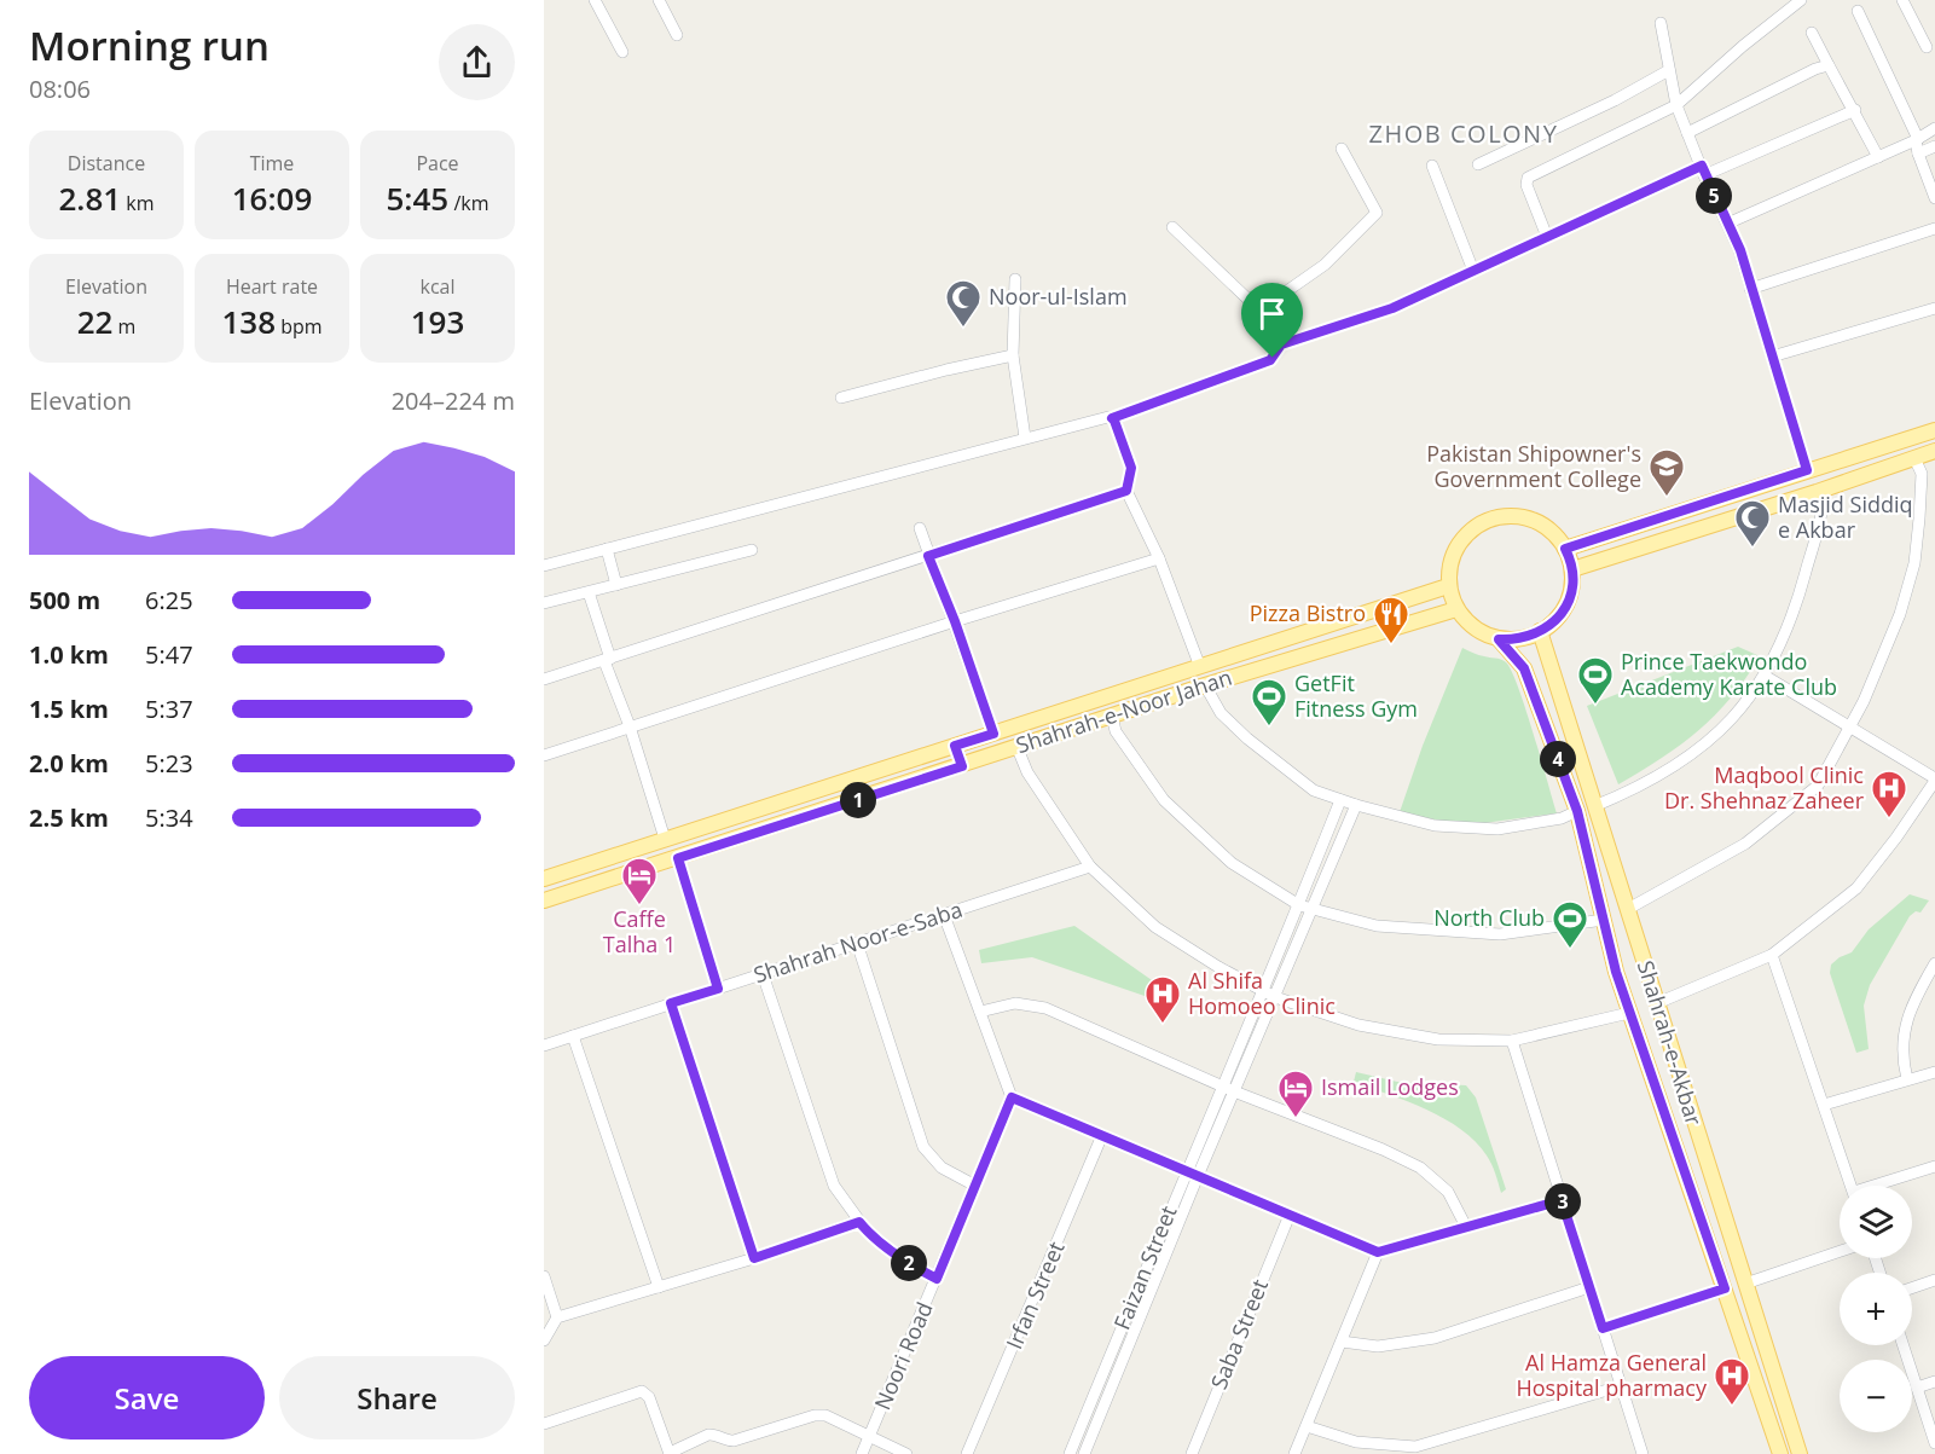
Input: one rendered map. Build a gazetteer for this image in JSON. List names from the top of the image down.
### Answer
{
  "streets": {
    "main road": ["Shahrah-e-Noor Jahan", "Shahrah-e-Akbar"],
    "street": [
      "Shahrah Noor-e-Saba",
      "Faizan Street",
      "Irfan Street",
      "Saba Street",
      "Noori Road"
    ]
  },
  "crossings": [
    ["Shahrah-e-Noor Jahan", "Shahrah-e-Akbar"]
  ],
  "districts": ["ZHOB COLONY"],
  "places": {
    "mosque": ["Noor-ul-Islam", "Masjid Siddiq e Akbar"],
    "school or university": ["Pakistan Shipowner's Government College"],
    "restaurant": ["Pizza Bistro"],
    "sports": ["Prince Taekwondo Academy Karate Club", "GetFit Fitness Gym", "North Club"],
    "hospital": ["Maqbool Clinic Dr. Shehnaz Zaheer", "Al Shifa Homoeo Clinic", "Al Hamza General Hospital pharmacy"],
    "hotel": ["Caffe Talha 1", "Ismail Lodges"]
  },
  "page": {
    "heading": ["Morning run", "08:06"],
    "stats": [
      ["Distance", "2.81 km"],
      ["Time", "16:09"],
      ["Pace", "5:45 /km"],
      ["Elevation", "22 m"],
      ["Heart rate", "138 bpm"],
      ["kcal", "193"]
    ],
    "pins": [
      "5",
      "4",
      "1",
      "3",
      "2"
    ],
    "chart": ["Elevation", "204–224 m"],
    "list": [
      {
        "name": "500 m",
        "note": "6:25"
      },
      {
        "name": "1.0 km",
        "note": "5:47"
      },
      {
        "name": "1.5 km",
        "note": "5:37"
      },
      {
        "name": "2.0 km",
        "note": "5:23"
      },
      {
        "name": "2.5 km",
        "note": "5:34"
      }
    ],
    "map_buttons": ["+", "−"],
    "buttons": ["Save", "Share"]
  }
}
